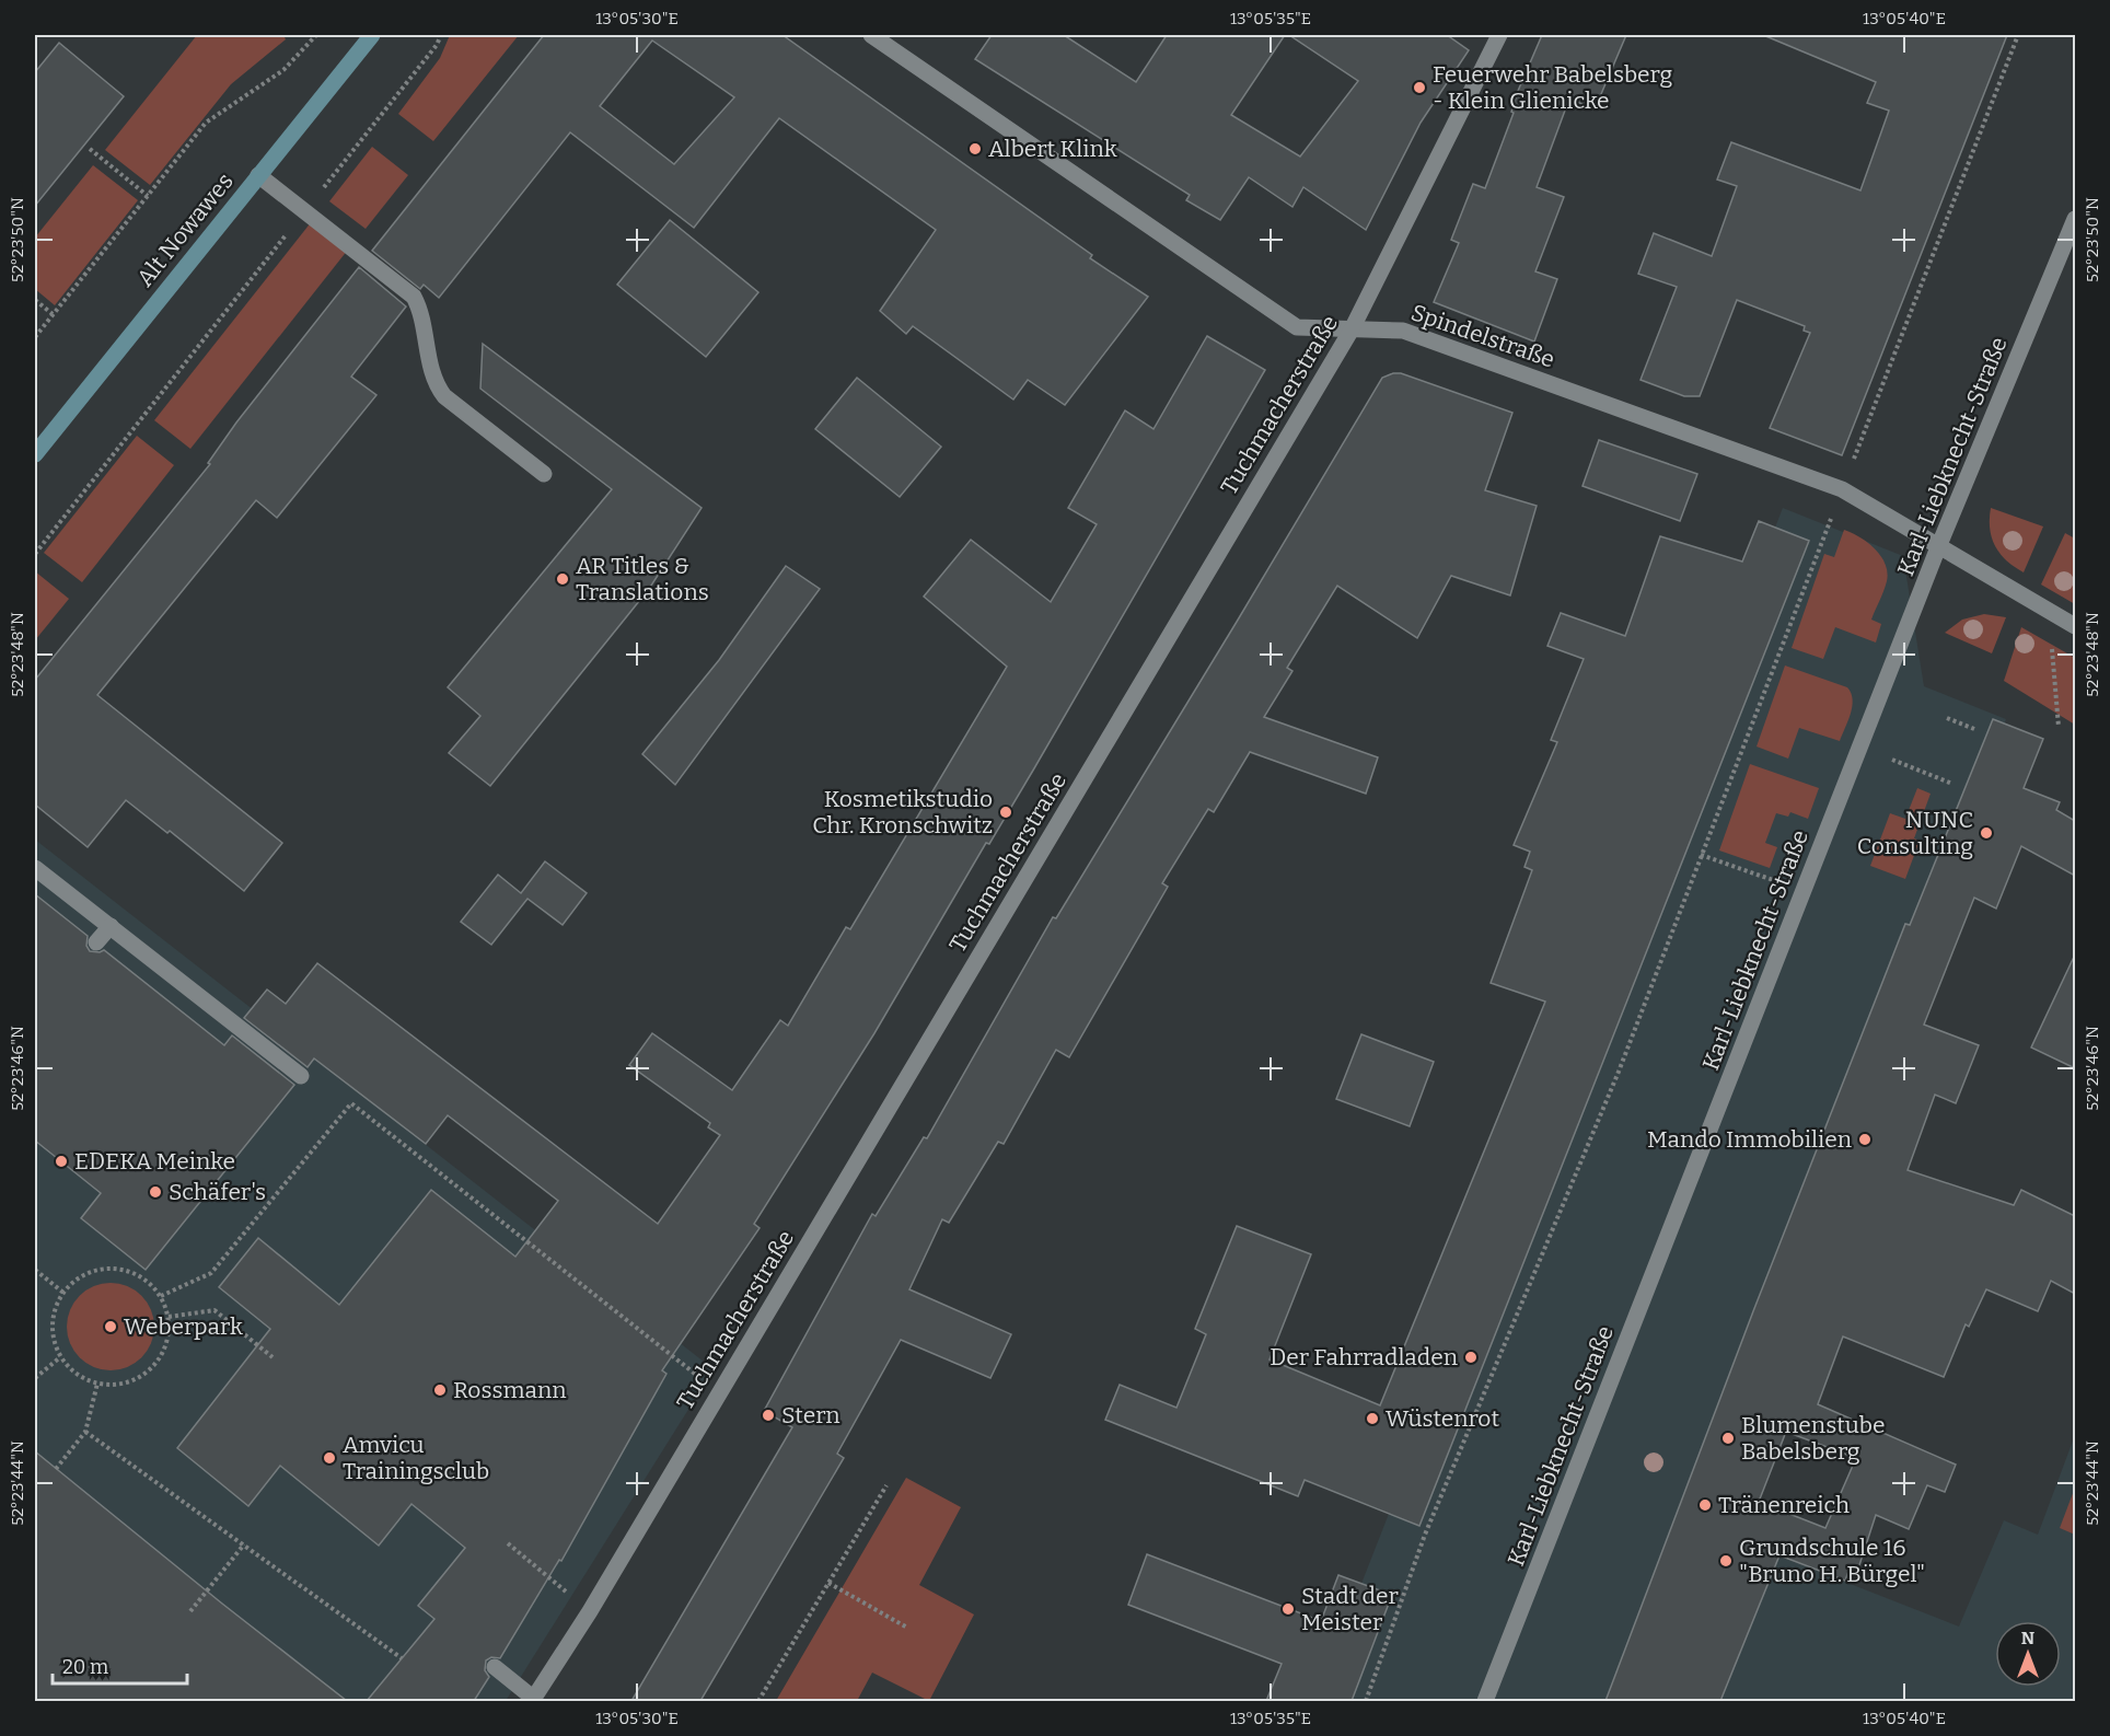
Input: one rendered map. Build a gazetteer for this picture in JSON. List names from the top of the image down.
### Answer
{
  "streets": {
    "street": [
      "Alt Nowawes",
      "Spindelstraße",
      "Tuchmacherstraße",
      "Karl-Liebknecht-Straße"
    ]
  },
  "crossings": [
    ["Spindelstraße", "Tuchmacherstraße"],
    ["Spindelstraße", "Karl-Liebknecht-Straße"]
  ],
  "places": [
    "Feuerwehr Babelsberg - Klein Glienicke",
    "Albert Klink",
    "AR Titles & Translations",
    "Kosmetikstudio Chr. Kronschwitz",
    "NUNC Consulting",
    "Mando Immobilien",
    "EDEKA Meinke",
    "Schäfer's",
    "Weberpark",
    "Der Fahrradladen",
    "Rossmann",
    "Stern",
    "Wüstenrot",
    "Blumenstube Babelsberg",
    "Amvicu Trainingsclub",
    "Tränenreich",
    "Grundschule 16 \"Bruno H. Bürgel\"",
    "Stadt der Meister"
  ],
  "scale_bar": "20 m",
  "north": "top",
  "coordinates": [
    "13°05'30\"E",
    "13°05'35\"E",
    "13°05'40\"E",
    "52°23'50\"N",
    "52°23'48\"N",
    "52°23'46\"N",
    "52°23'44\"N"
  ]
}
